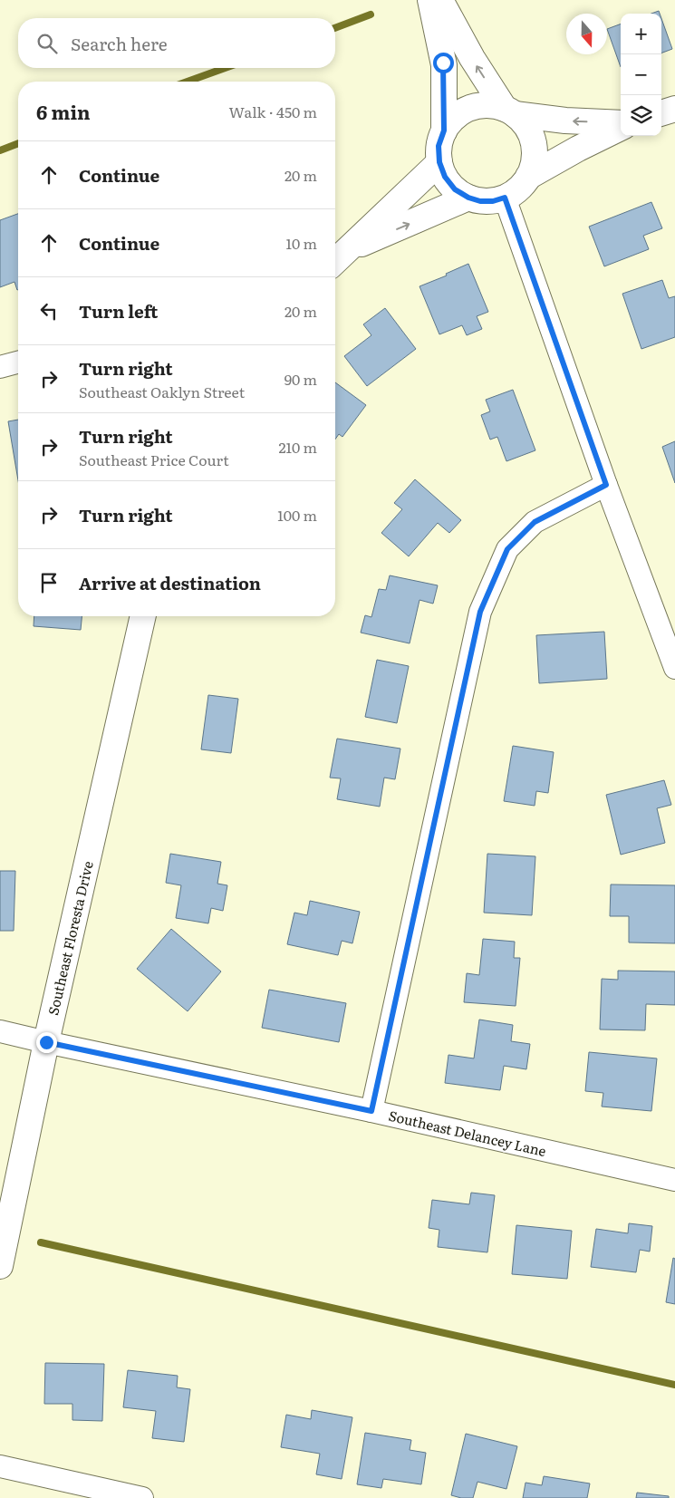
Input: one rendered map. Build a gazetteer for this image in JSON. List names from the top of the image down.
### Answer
{
  "streets": {
    "street": ["Southeast Floresta Drive", "Southeast Delancey Lane"]
  },
  "crossings": [
    ["Southeast Floresta Drive", "Southeast Delancey Lane"]
  ],
  "north": "bottom",
  "page": {
    "map_buttons": ["+", "−"],
    "search": "Search here",
    "heading": ["6 min", "Walk · 450 m"],
    "list": [
      ["Continue", "20 m"],
      ["Continue", "10 m"],
      ["Turn left", "20 m"],
      ["Turn right", "Southeast Oaklyn Street", "90 m"],
      ["Turn right", "Southeast Price Court", "210 m"],
      ["Turn right", "100 m"],
      "Arrive at destination"
    ]
  }
}
